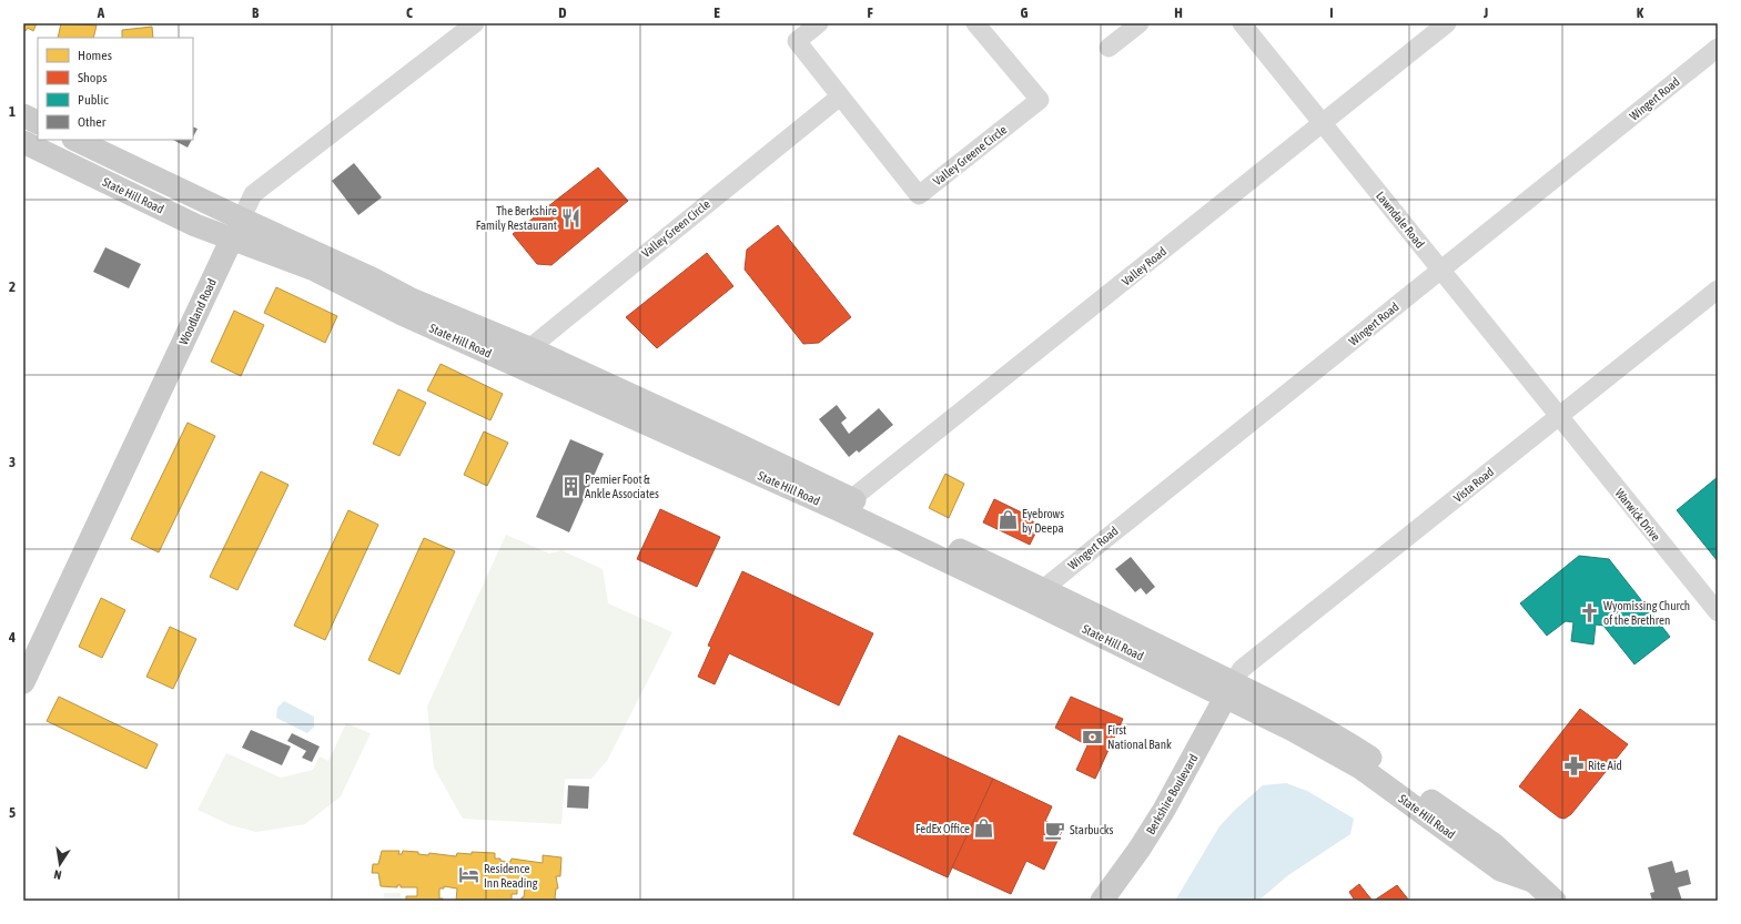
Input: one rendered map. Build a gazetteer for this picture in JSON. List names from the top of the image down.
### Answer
{
  "streets": {
    "main road": ["State Hill Road", "Woodland Road", "Berkshire Boulevard"],
    "street": [
      "Wingert Road",
      "Valley Greene Circle",
      "Lawndale Road",
      "Valley Green Circle",
      "Valley Road",
      "Vista Road",
      "Warwick Drive"
    ]
  },
  "crossings": [
    ["Wingert Road", "State Hill Road"],
    ["Wingert Road", "Lawndale Road"],
    ["Valley Greene Circle", "Valley Green Circle"],
    ["State Hill Road", "Valley Green Circle"],
    ["State Hill Road", "Valley Road"],
    ["State Hill Road", "Woodland Road"],
    ["State Hill Road", "Vista Road"],
    ["State Hill Road", "Berkshire Boulevard"],
    ["Lawndale Road", "Valley Road"],
    ["Lawndale Road", "Vista Road"],
    ["Lawndale Road", "Warwick Drive"],
    ["Vista Road", "Warwick Drive"],
    ["Vista Road", "Berkshire Boulevard"]
  ],
  "places": {
    "restaurant": ["The Berkshire Family Restaurant"],
    "building": ["Premier Foot & Ankle Associates"],
    "shop": ["Eyebrows by Deepa", "FedEx Office"],
    "church": ["Wyomissing Church of the Brethren"],
    "bank": ["First National Bank"],
    "pharmacy": ["Rite Aid"],
    "cafe": ["Starbucks"],
    "hotel": ["Residence Inn Reading"]
  },
  "legend": [
    "Homes",
    "Shops",
    "Public",
    "Other"
  ],
  "north": "bottom",
  "grid": {
    "columns": [
      "A",
      "B",
      "C",
      "D",
      "E",
      "F",
      "G",
      "H",
      "I",
      "J",
      "K"
    ],
    "rows": [
      "1",
      "2",
      "3",
      "4",
      "5"
    ]
  }
}
